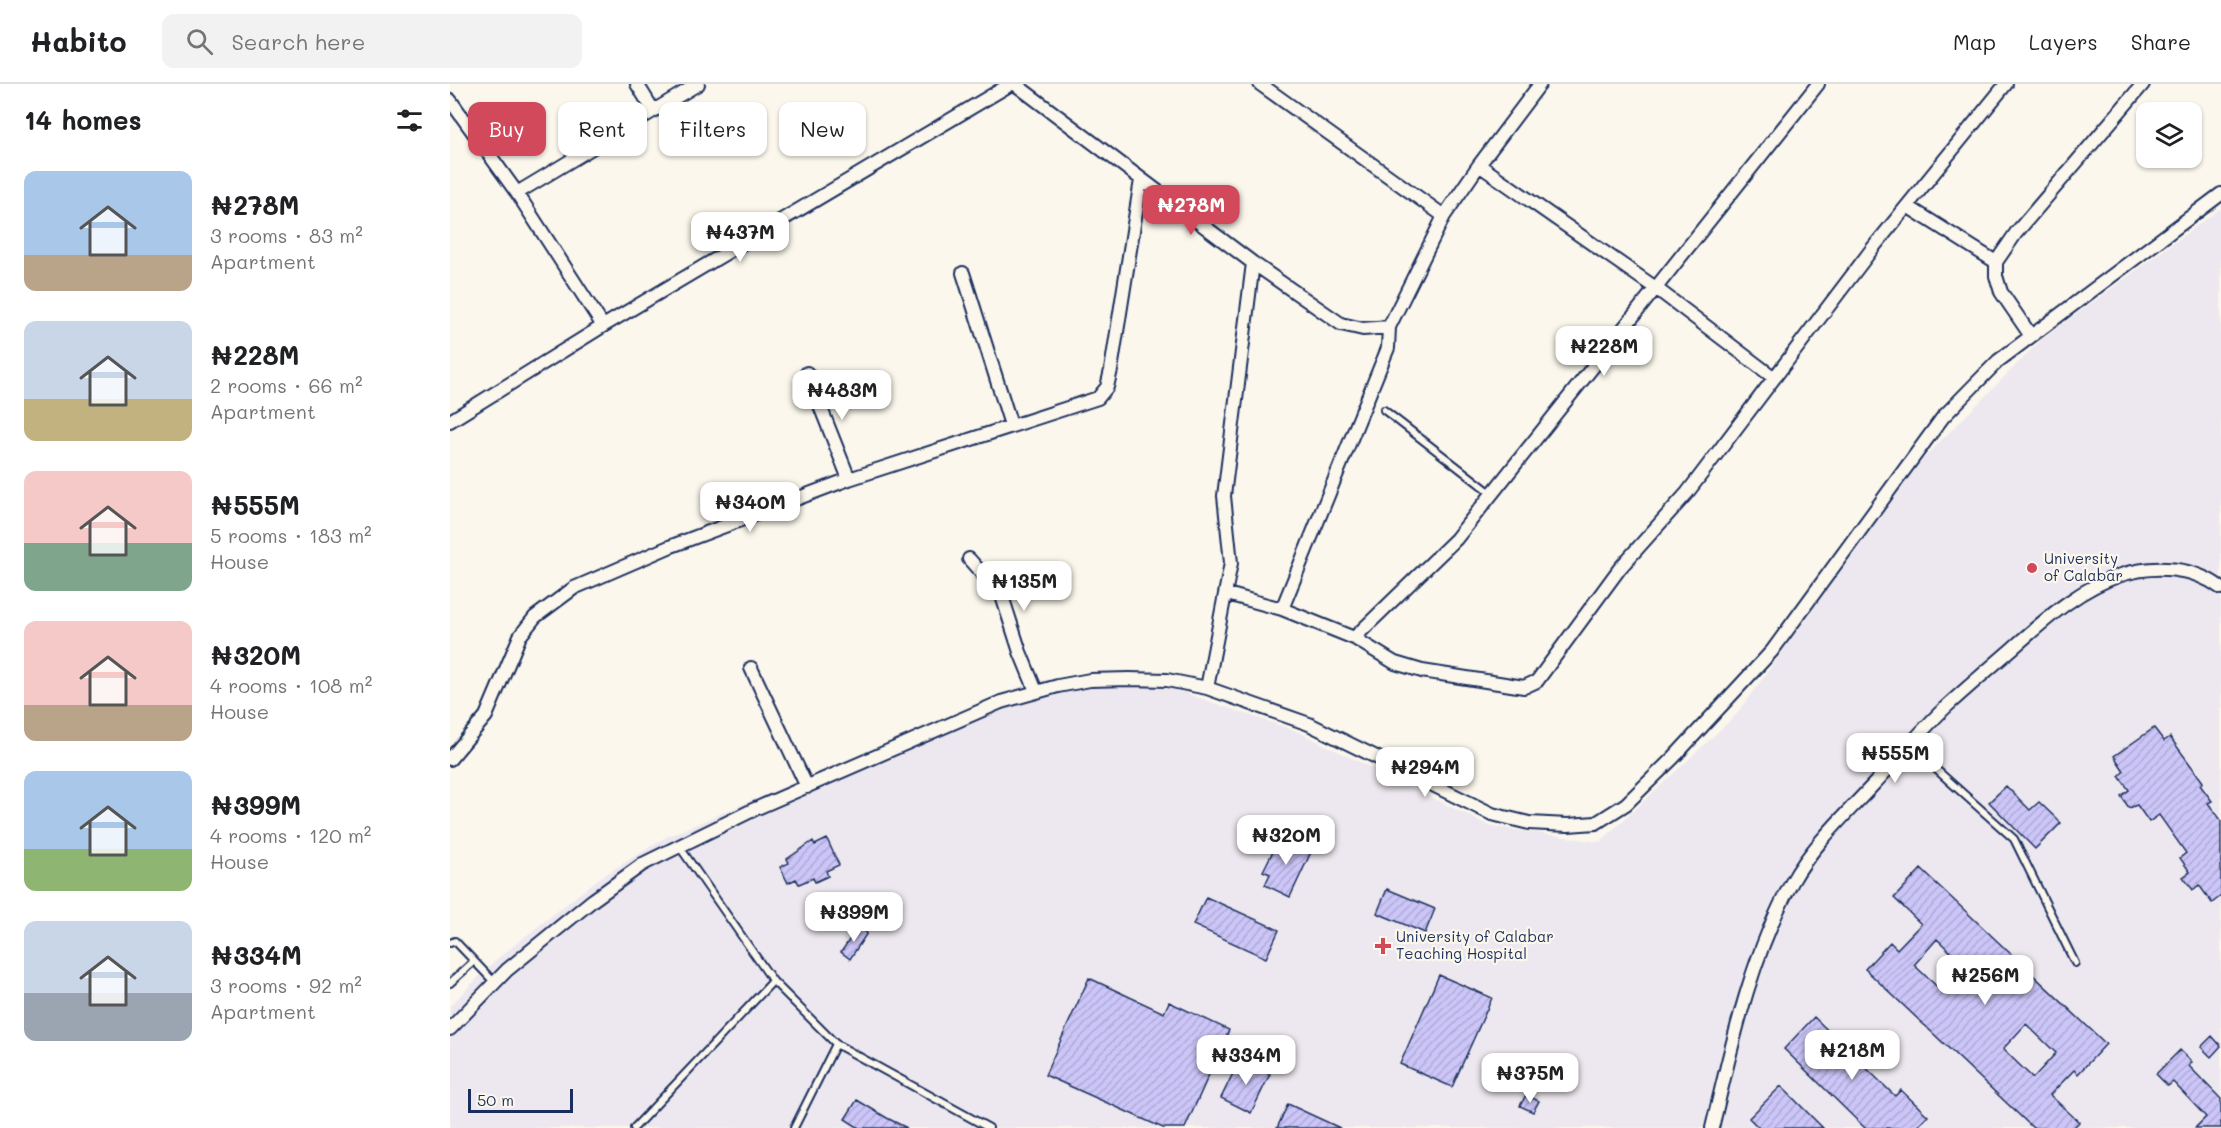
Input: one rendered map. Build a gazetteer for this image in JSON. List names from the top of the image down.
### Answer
{
  "places": {
    "other": ["University of Calabar"],
    "health": ["University of Calabar Teaching Hospital"]
  },
  "scale_bar": "50 m",
  "page": {
    "header": "Habito",
    "search": "Search here",
    "nav": ["Map", "Layers", "Share"],
    "heading": "14 homes",
    "chip": [
      "Buy",
      "Rent",
      "Filters",
      "New"
    ],
    "list": [
      {
        "name": "₦278M",
        "note": "3 rooms · 83 m² · Apartment"
      },
      {
        "name": "₦228M",
        "note": "2 rooms · 66 m² · Apartment"
      },
      {
        "name": "₦555M",
        "note": "5 rooms · 183 m² · House"
      },
      {
        "name": "₦320M",
        "note": "4 rooms · 108 m² · House"
      },
      {
        "name": "₦399M",
        "note": "4 rooms · 120 m² · House"
      },
      {
        "name": "₦334M",
        "note": "3 rooms · 92 m² · Apartment"
      }
    ],
    "price": [
      "₦278M",
      "₦437M",
      "₦228M",
      "₦483M",
      "₦340M",
      "₦135M",
      "₦555M",
      "₦294M",
      "₦320M",
      "₦399M",
      "₦256M",
      "₦218M",
      "₦334M",
      "₦375M"
    ],
    "scale": "50 m"
  }
}
